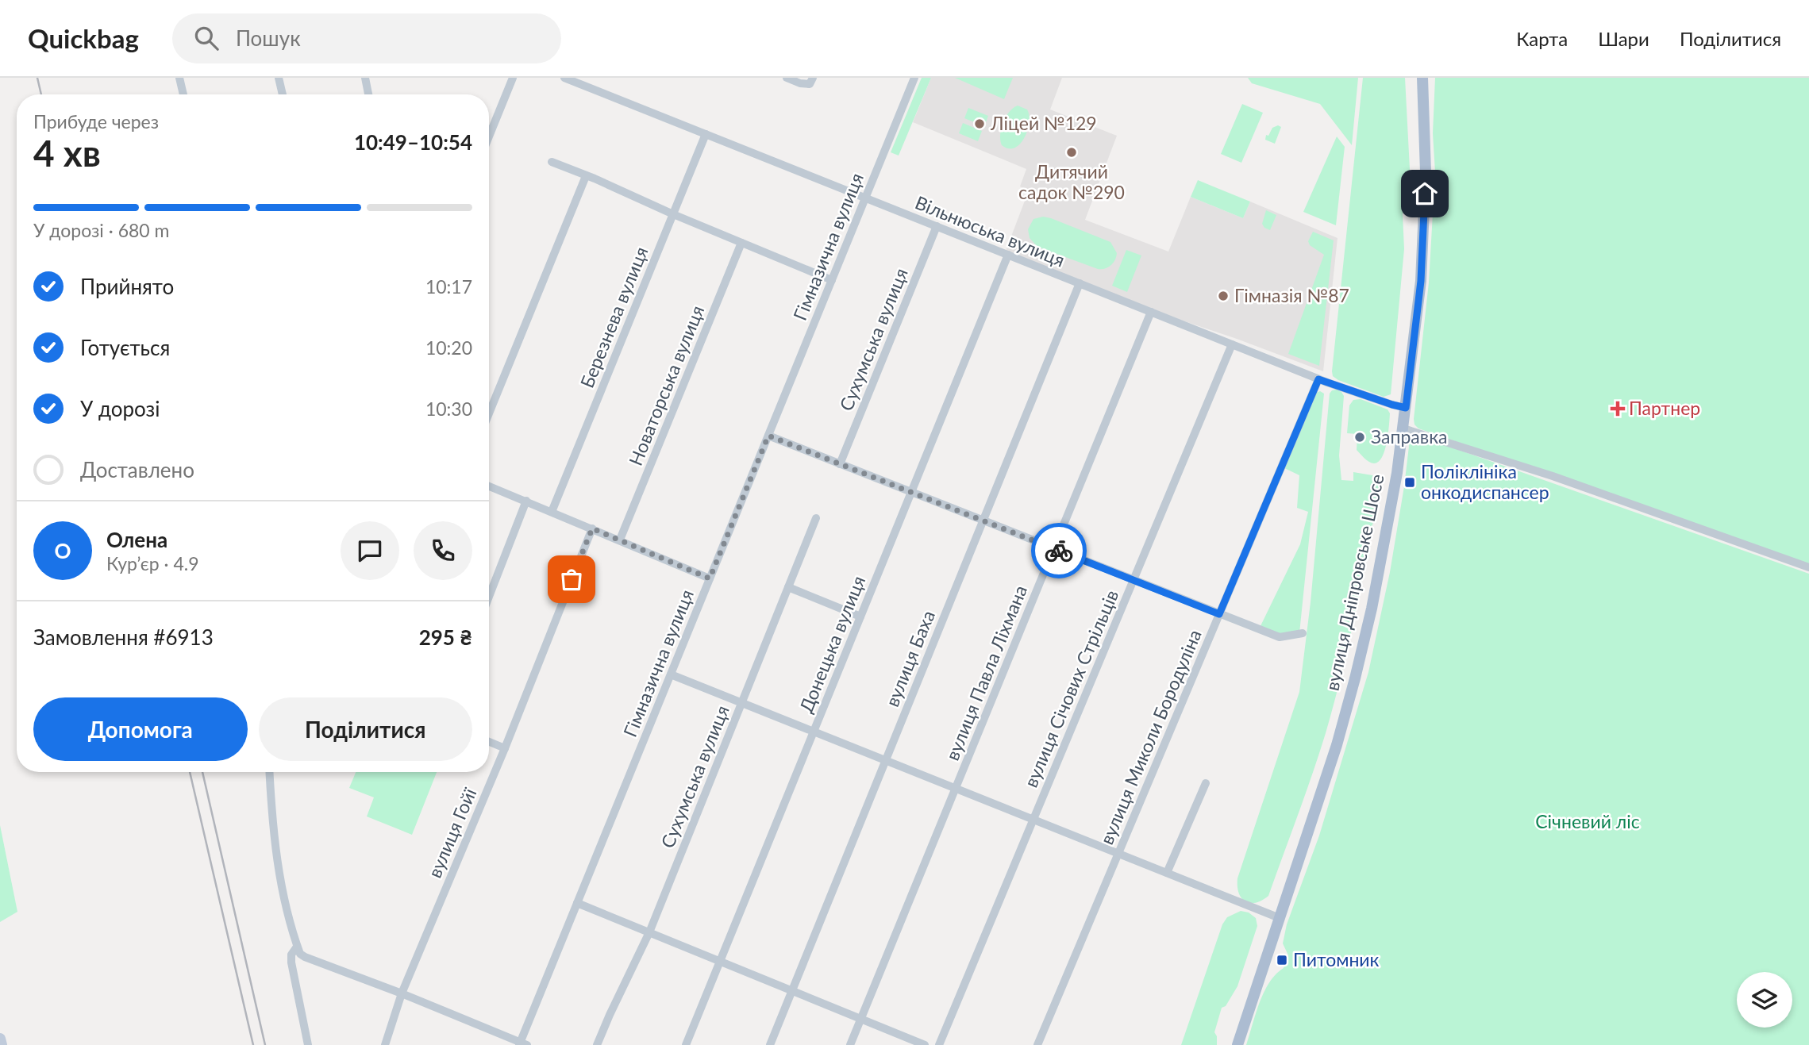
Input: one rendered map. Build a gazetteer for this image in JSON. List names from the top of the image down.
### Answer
{
  "streets": {
    "main road": ["вулиця Дніпровське Шосе"],
    "street": [
      "Вільнюська вулиця",
      "Гімназична вулиця",
      "Березнева вулиця",
      "Сухумська вулиця",
      "Новаторська вулиця",
      "Донецька вулиця",
      "вулиця Баха",
      "вулиця Павла Ліхмана",
      "вулиця Січових Стрільців",
      "вулиця Миколи Бородуліна",
      "вулиця Гойї"
    ]
  },
  "crossings": [
    ["Вільнюська вулиця", "Гімназична вулиця"],
    ["Вільнюська вулиця", "Березнева вулиця"],
    ["Вільнюська вулиця", "Сухумська вулиця"],
    ["Вільнюська вулиця", "вулиця Дніпровське Шосе"],
    ["Вільнюська вулиця", "Донецька вулиця"],
    ["Вільнюська вулиця", "вулиця Баха"],
    ["Вільнюська вулиця", "вулиця Павла Ліхмана"],
    ["Вільнюська вулиця", "вулиця Січових Стрільців"],
    ["Вільнюська вулиця", "вулиця Миколи Бородуліна"]
  ],
  "parks": ["Січневий ліс"],
  "places": {
    "other": [
      "Ліцей №129",
      "Дитячий садок №290",
      "Гімназія №87",
      "Заправка"
    ],
    "health": ["Партнер"],
    "transit": ["Поліклініка онкодиспансер", "Питомник"]
  },
  "page": {
    "header": "Quickbag",
    "search": "Пошук",
    "nav": ["Карта", "Шари", "Поділитися"],
    "heading": ["4 хв", "Прибуде через", "10:49–10:54"],
    "panel": [
      "Олена",
      "Кур’єр · 4.9",
      "Замовлення #6913",
      "295 ₴"
    ],
    "bar": "У дорозі · 680 m",
    "list": [
      ["Прийнято", "10:17"],
      ["Готується", "10:20"],
      ["У дорозі", "10:30"],
      "Доставлено"
    ],
    "round": "О",
    "buttons": ["Допомога", "Поділитися"]
  }
}
